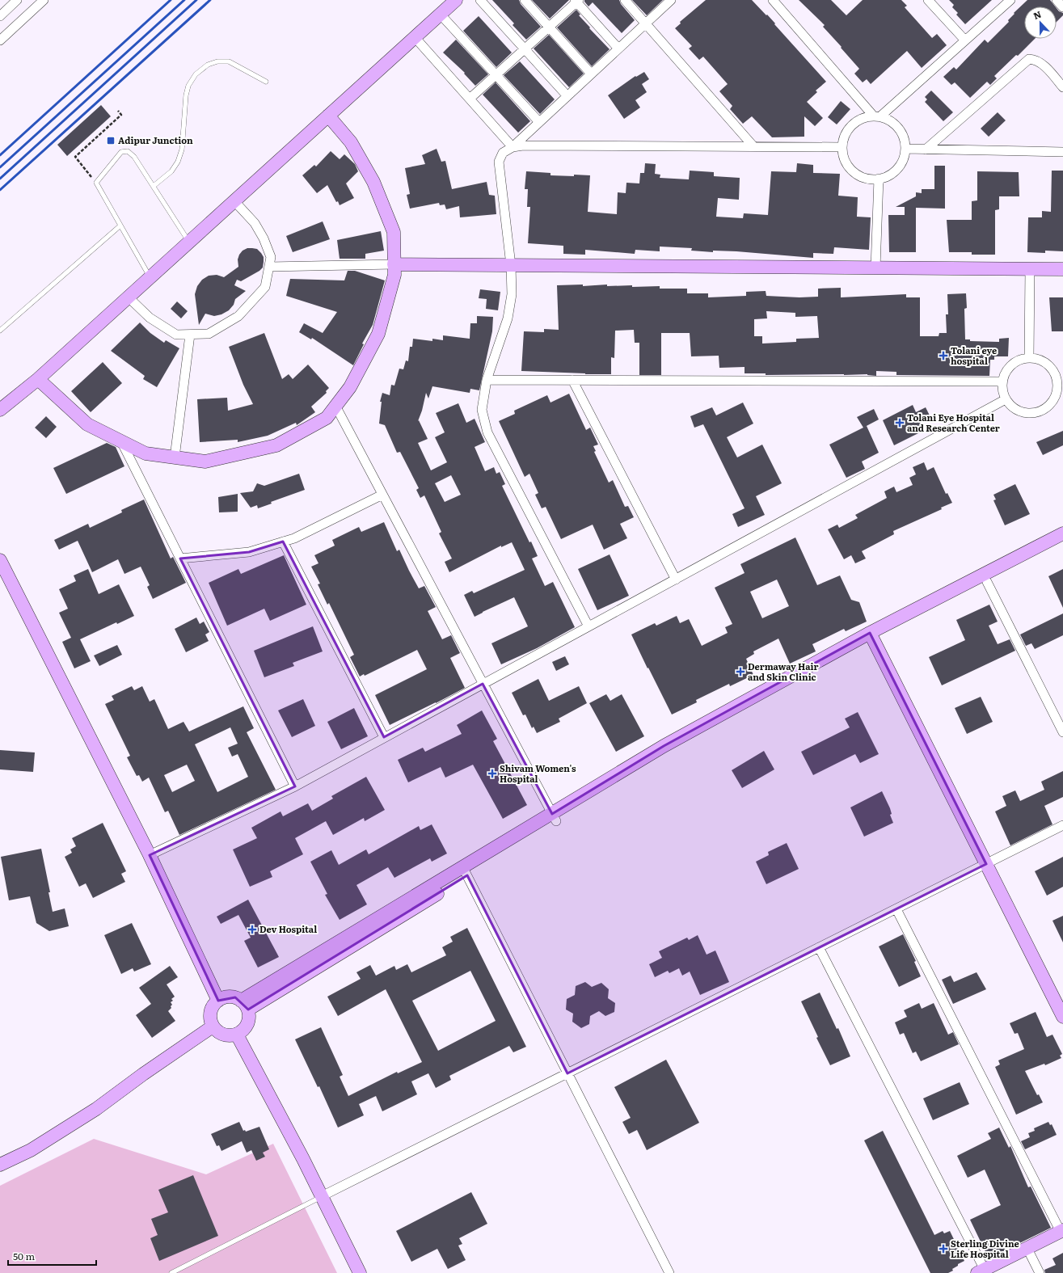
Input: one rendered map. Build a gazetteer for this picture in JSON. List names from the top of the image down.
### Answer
{
  "places": {
    "transit": ["Adipur Junction"],
    "health": [
      "Tolani eye hospital",
      "Tolani Eye Hospital and Research Center",
      "Dermaway Hair and Skin Clinic",
      "Shivam Women's Hospital",
      "Dev Hospital",
      "Sterling Divine Life Hospital"
    ]
  },
  "scale_bar": "50 m",
  "north": "top"
}
